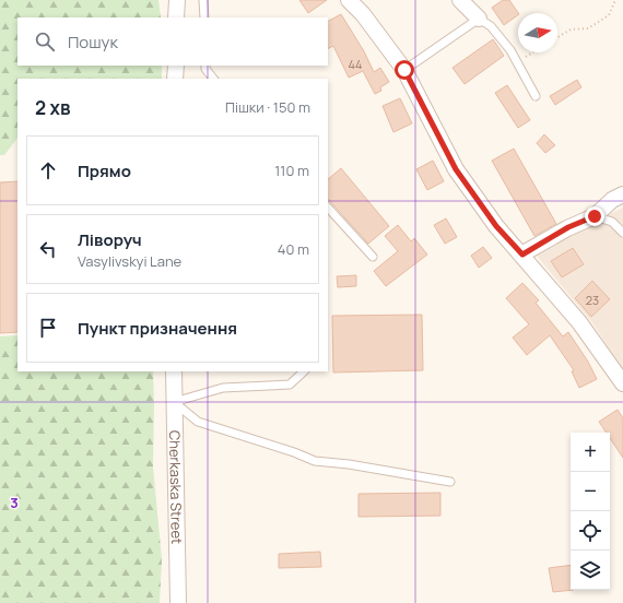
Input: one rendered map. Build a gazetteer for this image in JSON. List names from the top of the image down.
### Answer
{
  "streets": {
    "street": ["Cherkaska Street"]
  },
  "house_numbers": ["44", "23"],
  "north": "right",
  "page": {
    "search": "Пошук",
    "heading": ["2 хв", "Пішки · 150 m"],
    "list": [
      ["Прямо", "110 m"],
      ["Ліворуч", "Vasylivskyi Lane", "40 m"],
      "Пункт призначення"
    ],
    "map_buttons": ["+", "−"]
  },
  "grid": {
    "rows": ["3"]
  }
}
